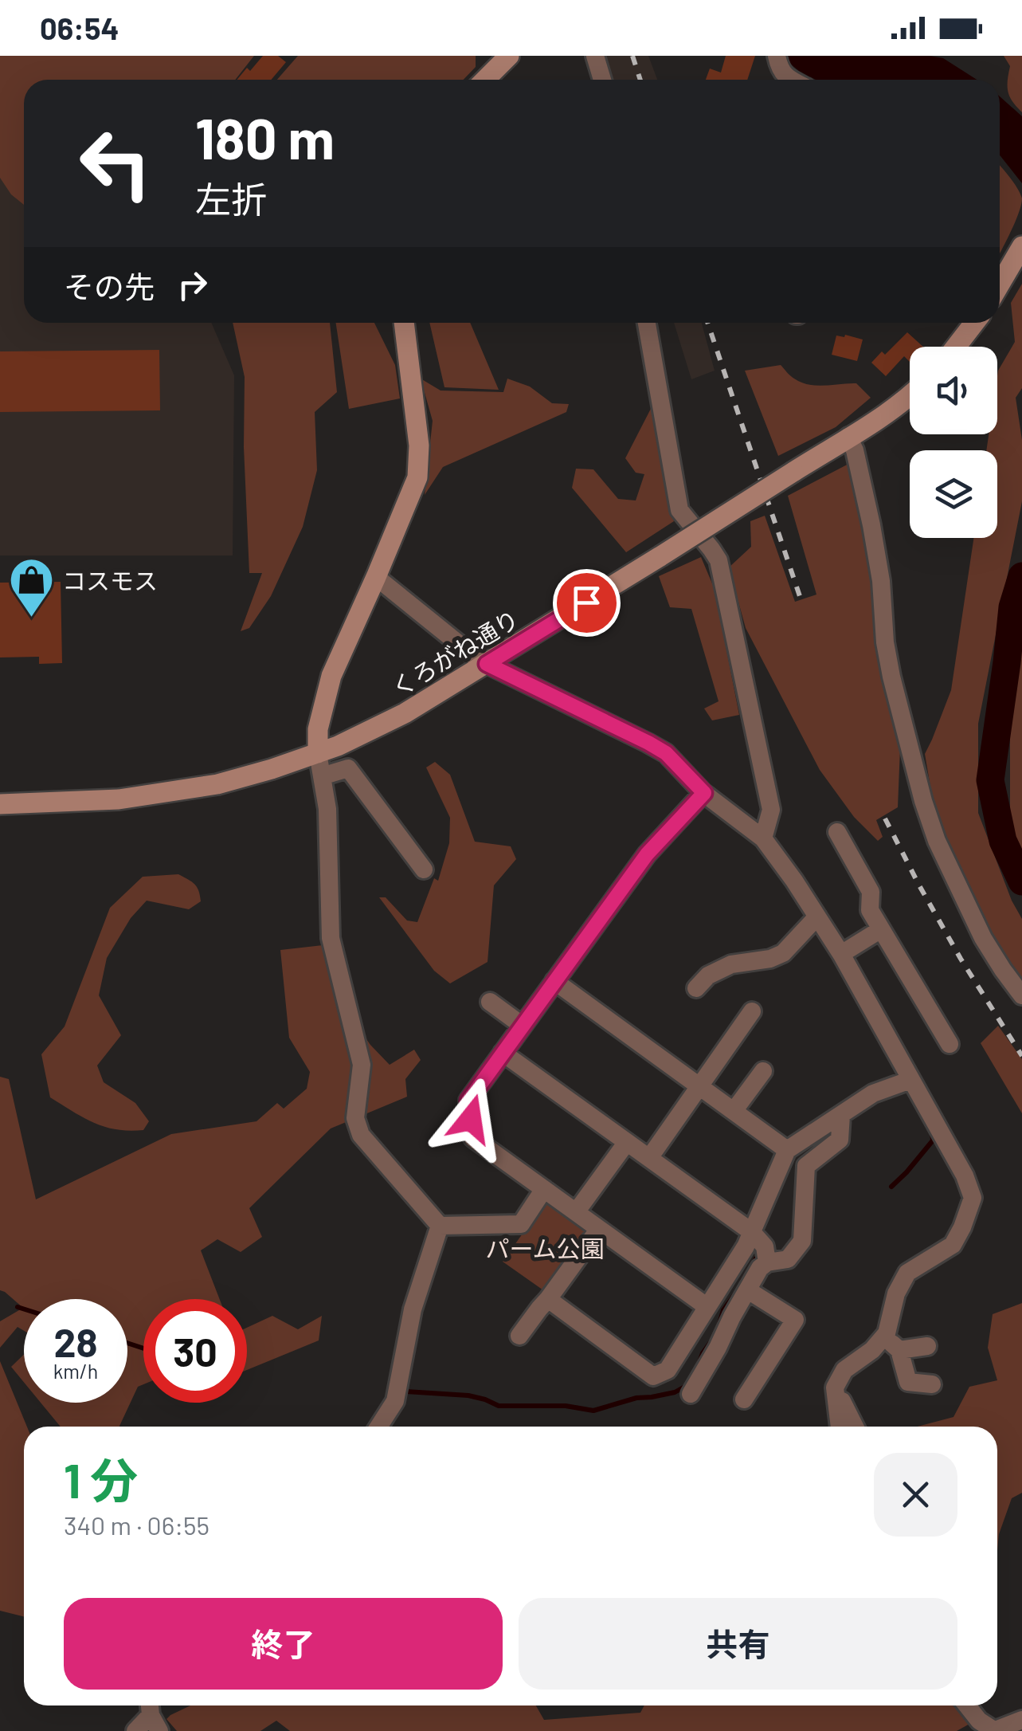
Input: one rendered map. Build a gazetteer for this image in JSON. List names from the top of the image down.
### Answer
{
  "streets": {
    "street": ["くろがね通り"]
  },
  "parks": ["パーム公園"],
  "places": {
    "shop": ["コスモス"]
  },
  "page": {
    "status": "06:54",
    "turn": ["180 m", "左折"],
    "then": "その先",
    "speed": "28 km/h",
    "limit": "30",
    "heading": ["1 分", "340 m · 06:55"],
    "buttons": ["終了", "共有"]
  }
}
